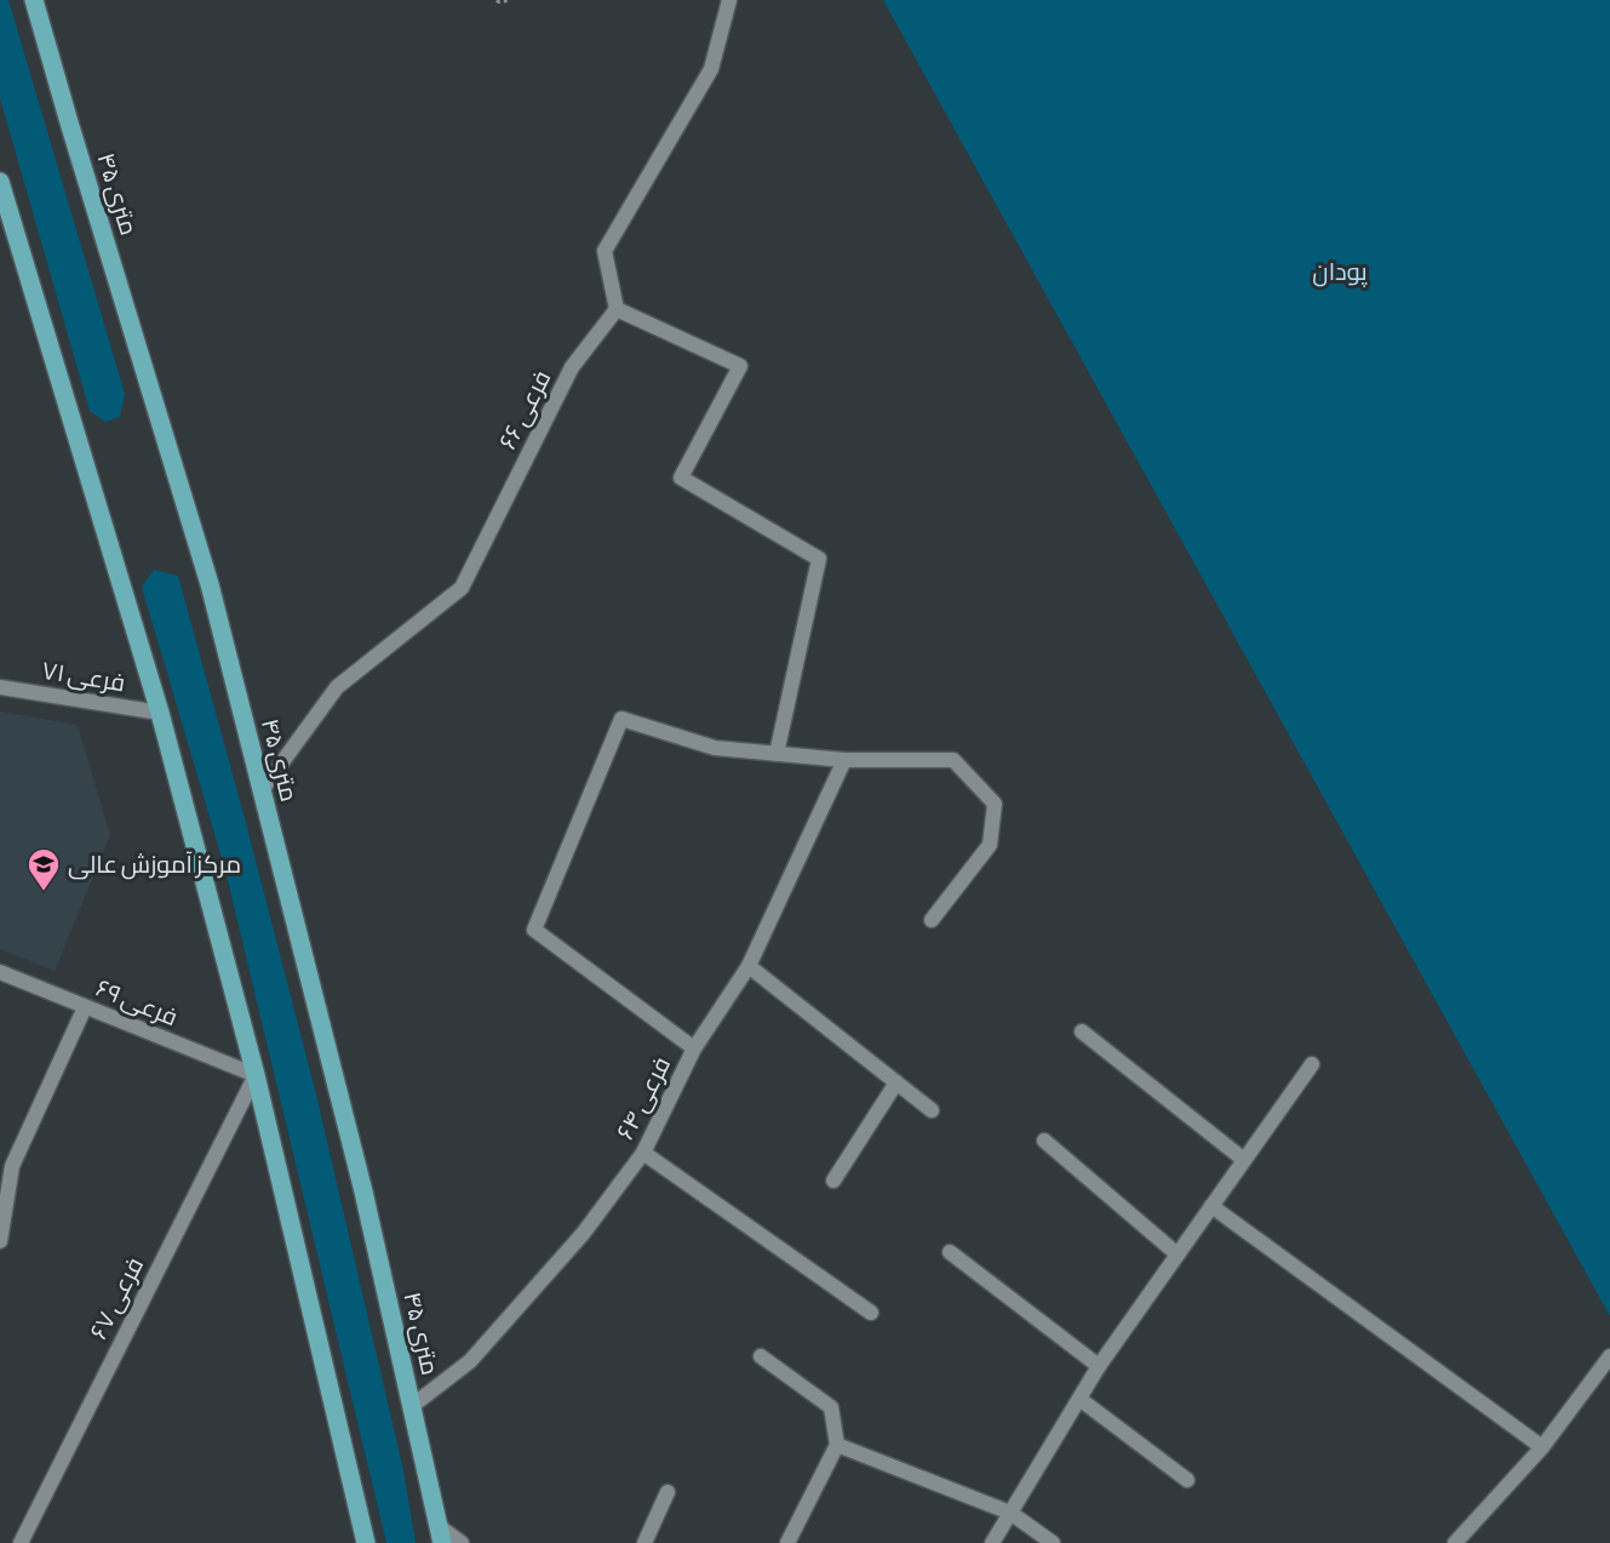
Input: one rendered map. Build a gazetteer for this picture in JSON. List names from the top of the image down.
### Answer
{
  "streets": {
    "main road": ["۴۵ متری"],
    "street": [
      "فرعی ۶۶",
      "فرعی ۷۱",
      "فرعی ۶۹",
      "فرعی ۶۴",
      "فرعی ۶۷"
    ]
  },
  "crossings": [
    ["۴۵ متری", "فرعی ۶۶"],
    ["۴۵ متری", "فرعی ۶۴"],
    ["فرعی ۶۹", "فرعی ۶۷"]
  ],
  "parks": ["پودان"],
  "places": {
    "school or university": ["مرکز آموزش عالی"]
  }
}
